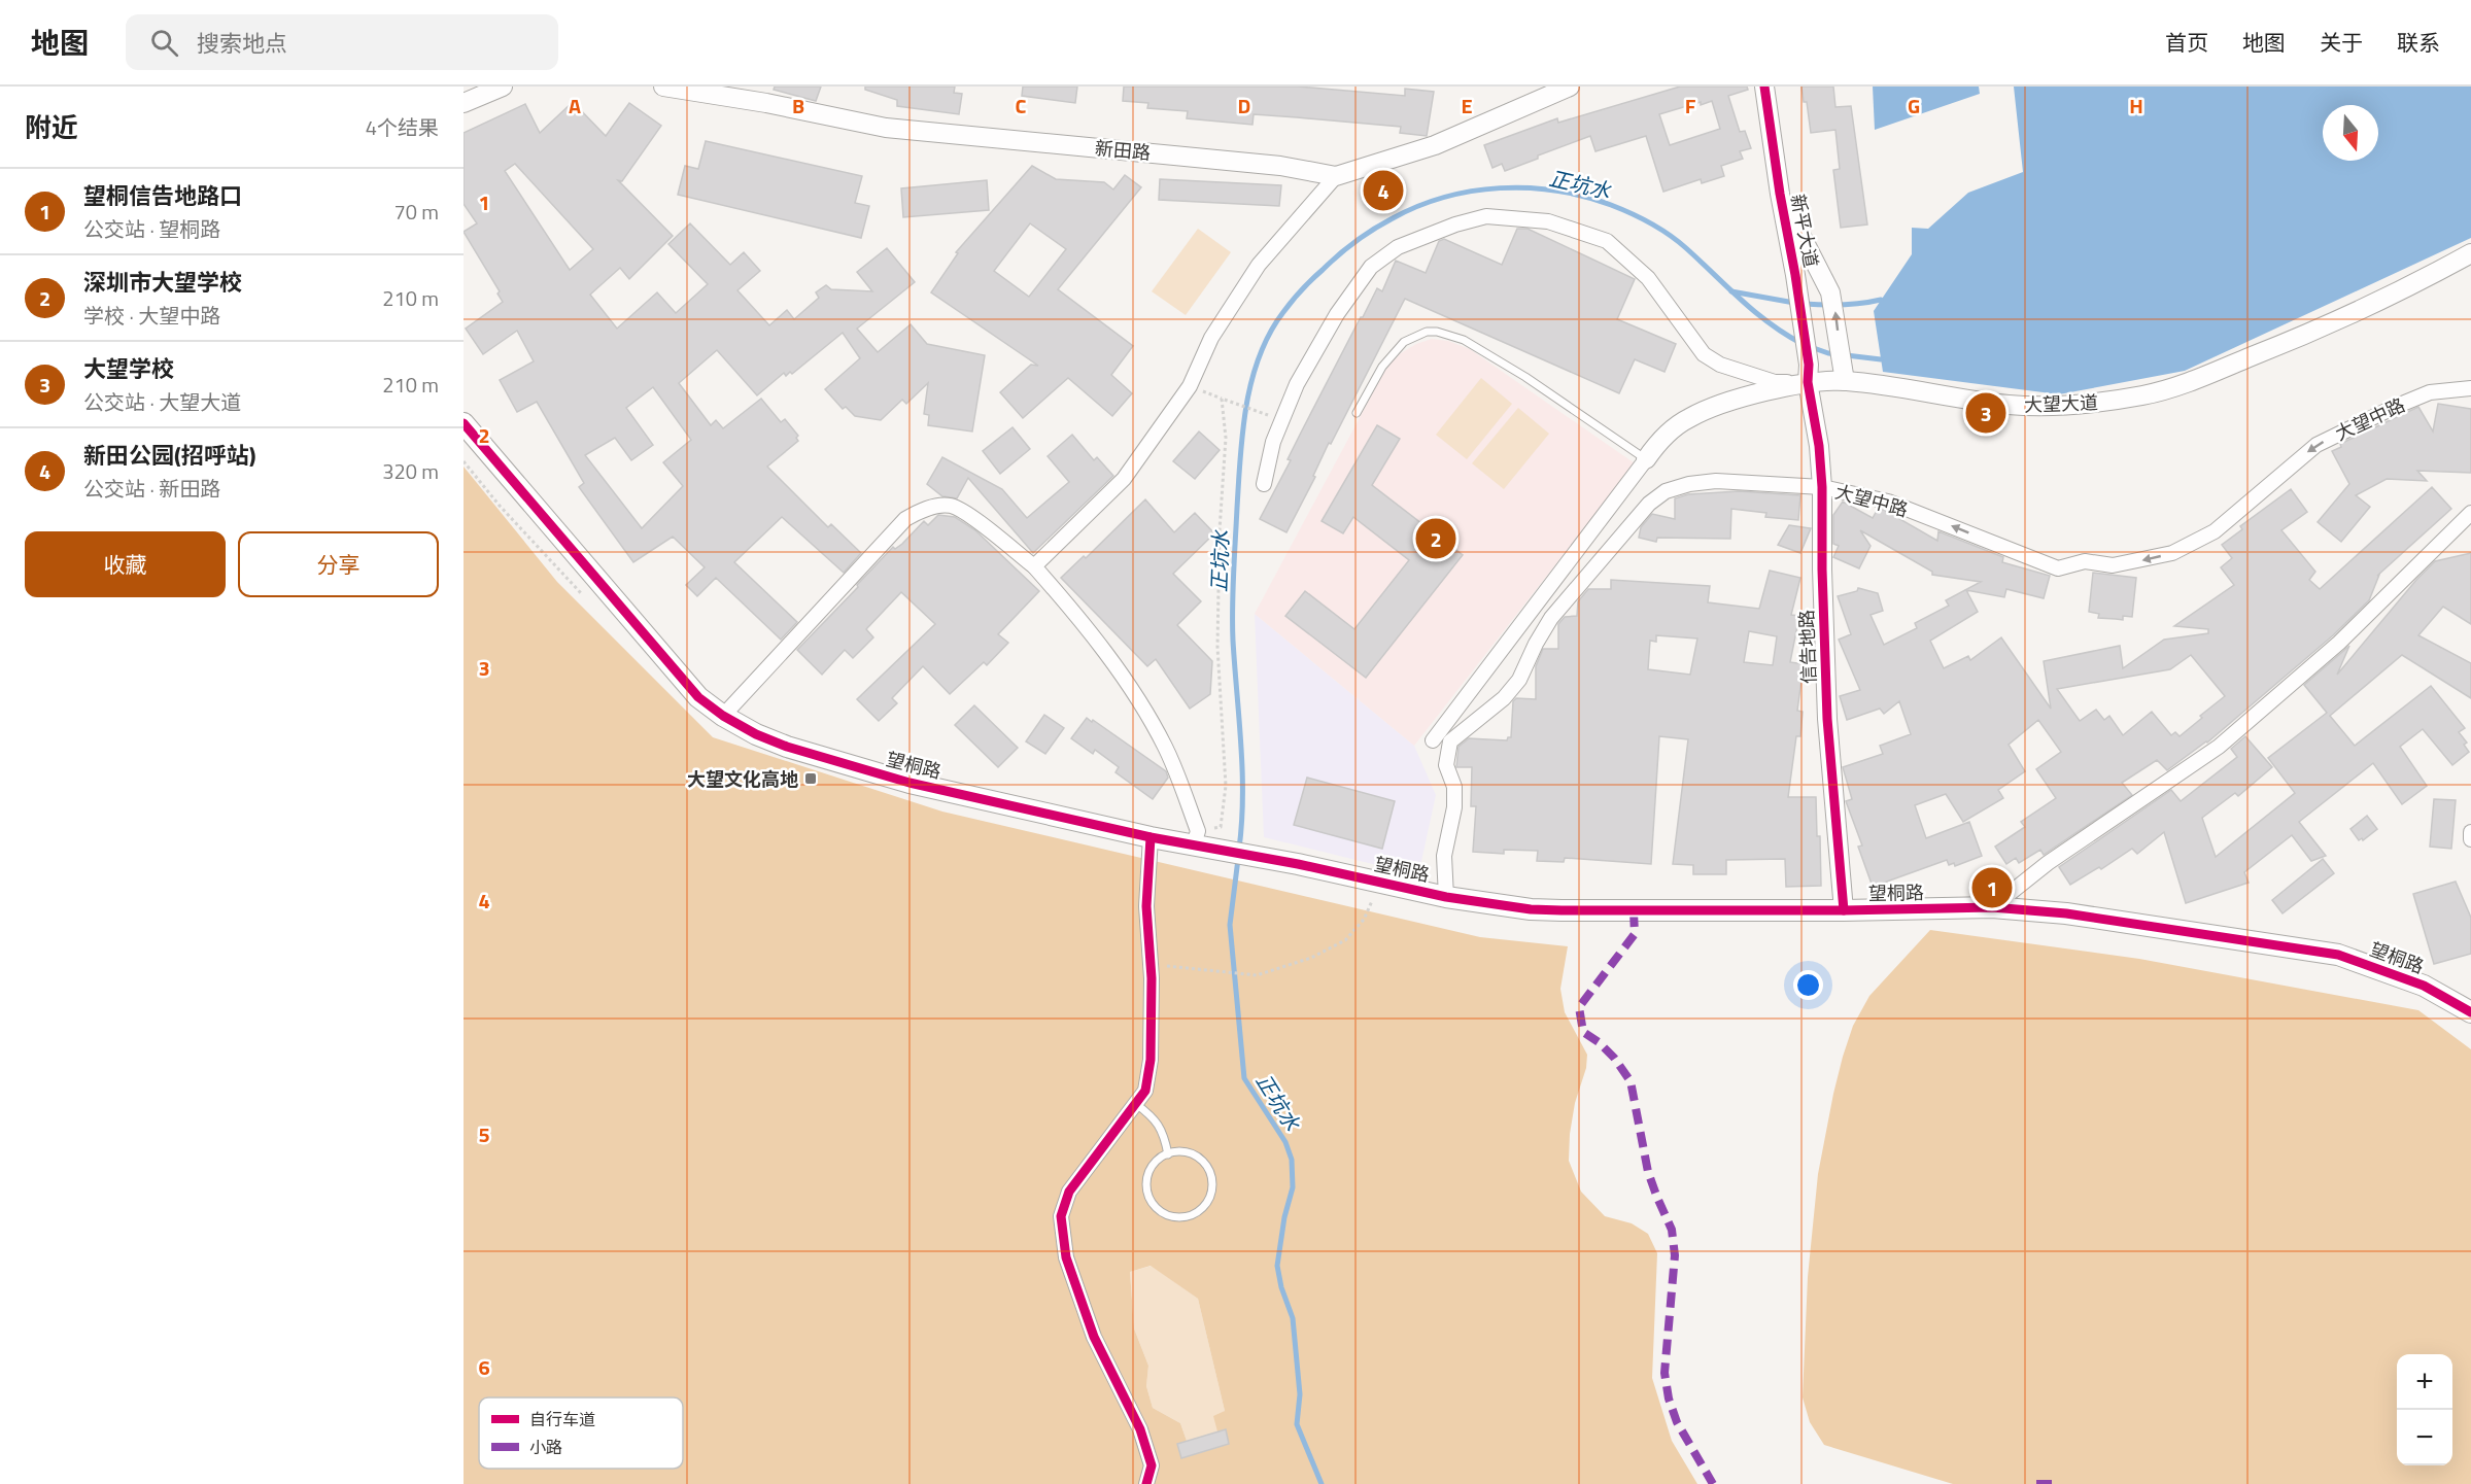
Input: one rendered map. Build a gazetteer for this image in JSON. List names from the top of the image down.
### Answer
{
  "streets": {
    "main road": ["望桐路"],
    "street": [
      "新田路",
      "新平大道",
      "大望大道",
      "大望中路",
      "信告地路"
    ]
  },
  "crossings": [
    ["新平大道", "大望大道"],
    ["新平大道", "信告地路"],
    ["大望大道", "信告地路"],
    ["大望中路", "信告地路"],
    ["大望中路", "望桐路"],
    ["信告地路", "望桐路"]
  ],
  "one_way": ["大望中路"],
  "water": ["正坑水"],
  "places": {
    "transit": ["大望文化高地"]
  },
  "legend": ["自行车道", "小路"],
  "north": "bottom",
  "page": {
    "header": "地图",
    "search": "搜索地点",
    "nav": [
      "首页",
      "地图",
      "关于",
      "联系"
    ],
    "heading": ["附近", "4个结果"],
    "list": [
      {
        "mark": "1",
        "name": "望桐信告地路口",
        "note": "公交站 · 望桐路",
        "value": "70 m"
      },
      {
        "mark": "2",
        "name": "深圳市大望学校",
        "note": "学校 · 大望中路",
        "value": "210 m"
      },
      {
        "mark": "3",
        "name": "大望学校",
        "note": "公交站 · 大望大道",
        "value": "210 m"
      },
      {
        "mark": "4",
        "name": "新田公园(招呼站)",
        "note": "公交站 · 新田路",
        "value": "320 m"
      }
    ],
    "pins": [
      "4",
      "3",
      "2",
      "1"
    ],
    "buttons": ["收藏", "分享"],
    "map_buttons": ["+", "−"]
  },
  "grid": {
    "columns": [
      "A",
      "B",
      "C",
      "D",
      "E",
      "F",
      "G",
      "H"
    ],
    "rows": [
      "1",
      "2",
      "3",
      "4",
      "5",
      "6"
    ]
  }
}
